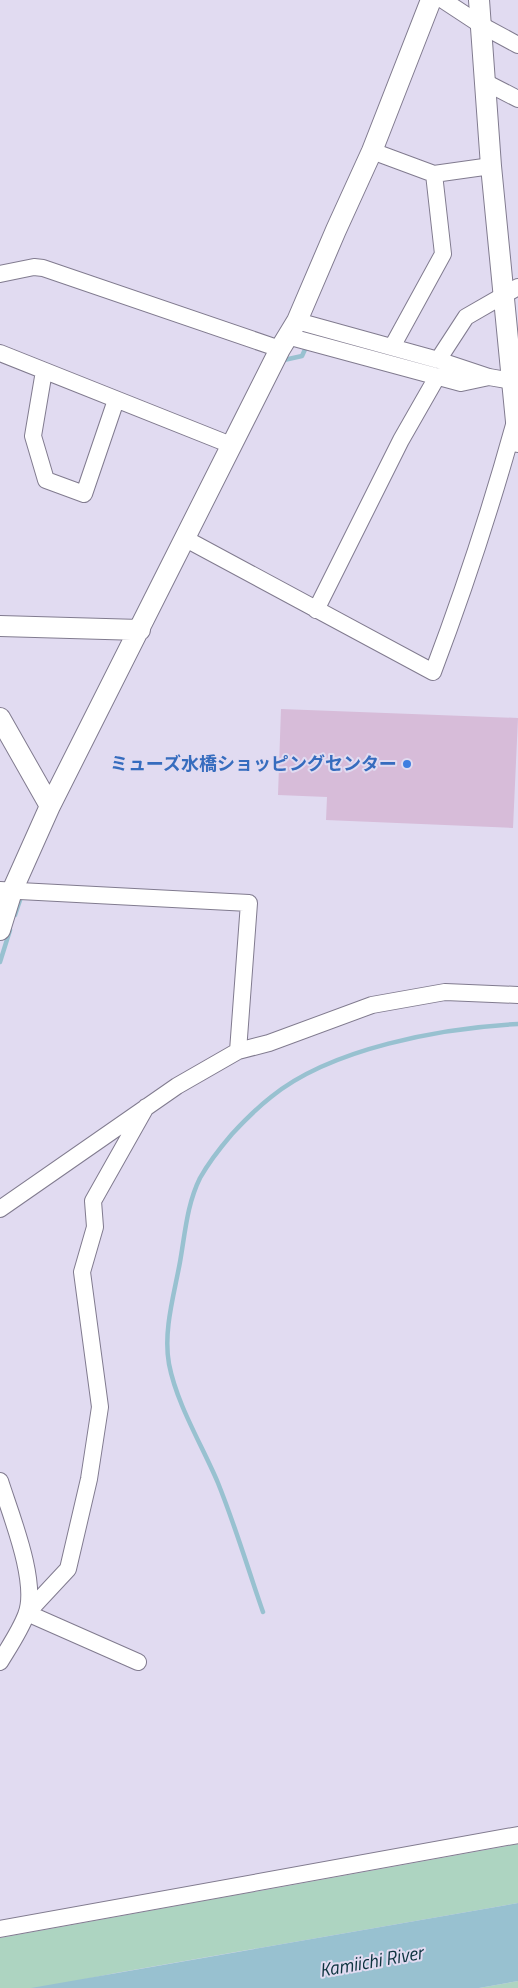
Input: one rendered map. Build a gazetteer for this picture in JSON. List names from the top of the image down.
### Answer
{
  "water": ["Kamiichi River"],
  "places": ["ミューズ水橋ショッピングセンター"]
}
